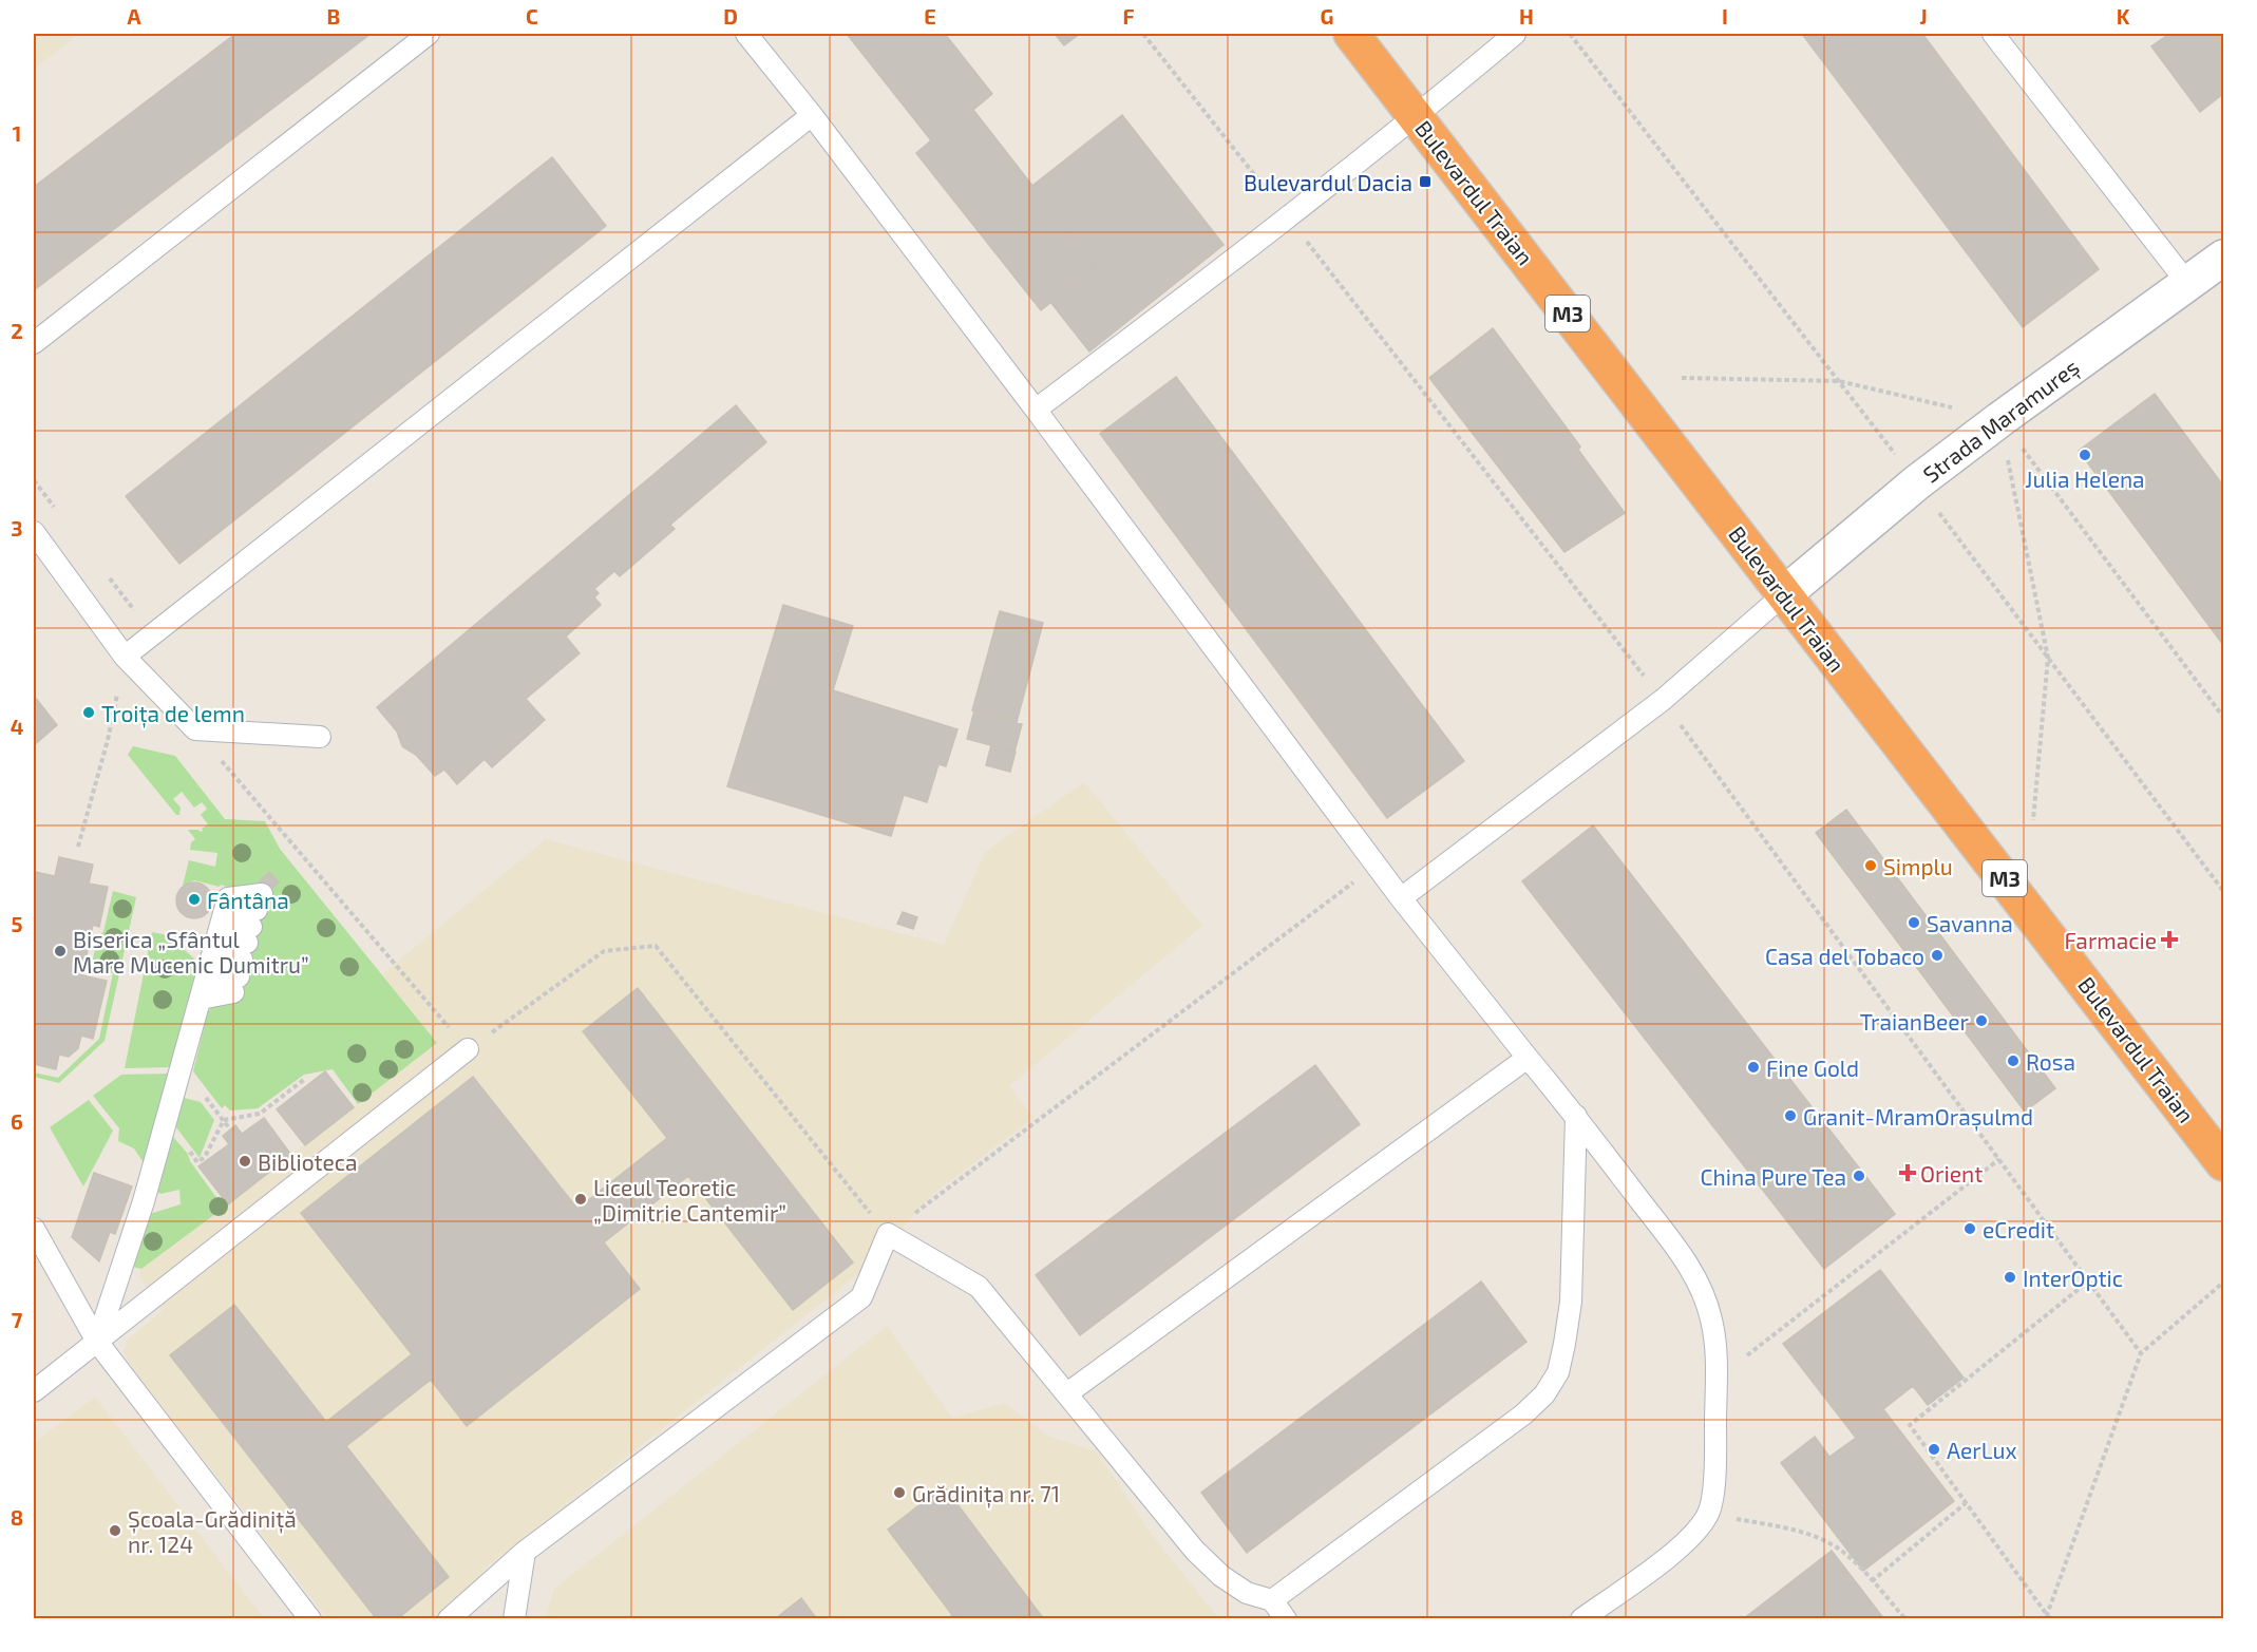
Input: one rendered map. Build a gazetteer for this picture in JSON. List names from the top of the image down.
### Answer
{
  "streets": {
    "highway": ["Bulevardul Traian", "M3"],
    "street": ["Strada Maramureș"]
  },
  "crossings": [
    ["Bulevardul Traian", "Strada Maramureș"]
  ],
  "places": {
    "transit": ["Bulevardul Dacia"],
    "other": [
      "Julia Helena",
      "Troița de lemn",
      "Simplu",
      "Fântâna",
      "Savanna",
      "Biserica „Sfântul Mare Mucenic Dumitru”",
      "Casa del Tobaco",
      "TraianBeer",
      "Rosa",
      "Fine Gold",
      "Granit-MramOrașulmd",
      "Biblioteca",
      "China Pure Tea",
      "Liceul Teoretic „Dimitrie Cantemir”",
      "eCredit",
      "InterOptic",
      "AerLux",
      "Grădinița nr. 71",
      "Școala-Grădiniță nr. 124"
    ],
    "health": ["Farmacie", "Orient"]
  },
  "grid": {
    "columns": [
      "A",
      "B",
      "C",
      "D",
      "E",
      "F",
      "G",
      "H",
      "I",
      "J",
      "K"
    ],
    "rows": [
      "1",
      "2",
      "3",
      "4",
      "5",
      "6",
      "7",
      "8"
    ]
  }
}
